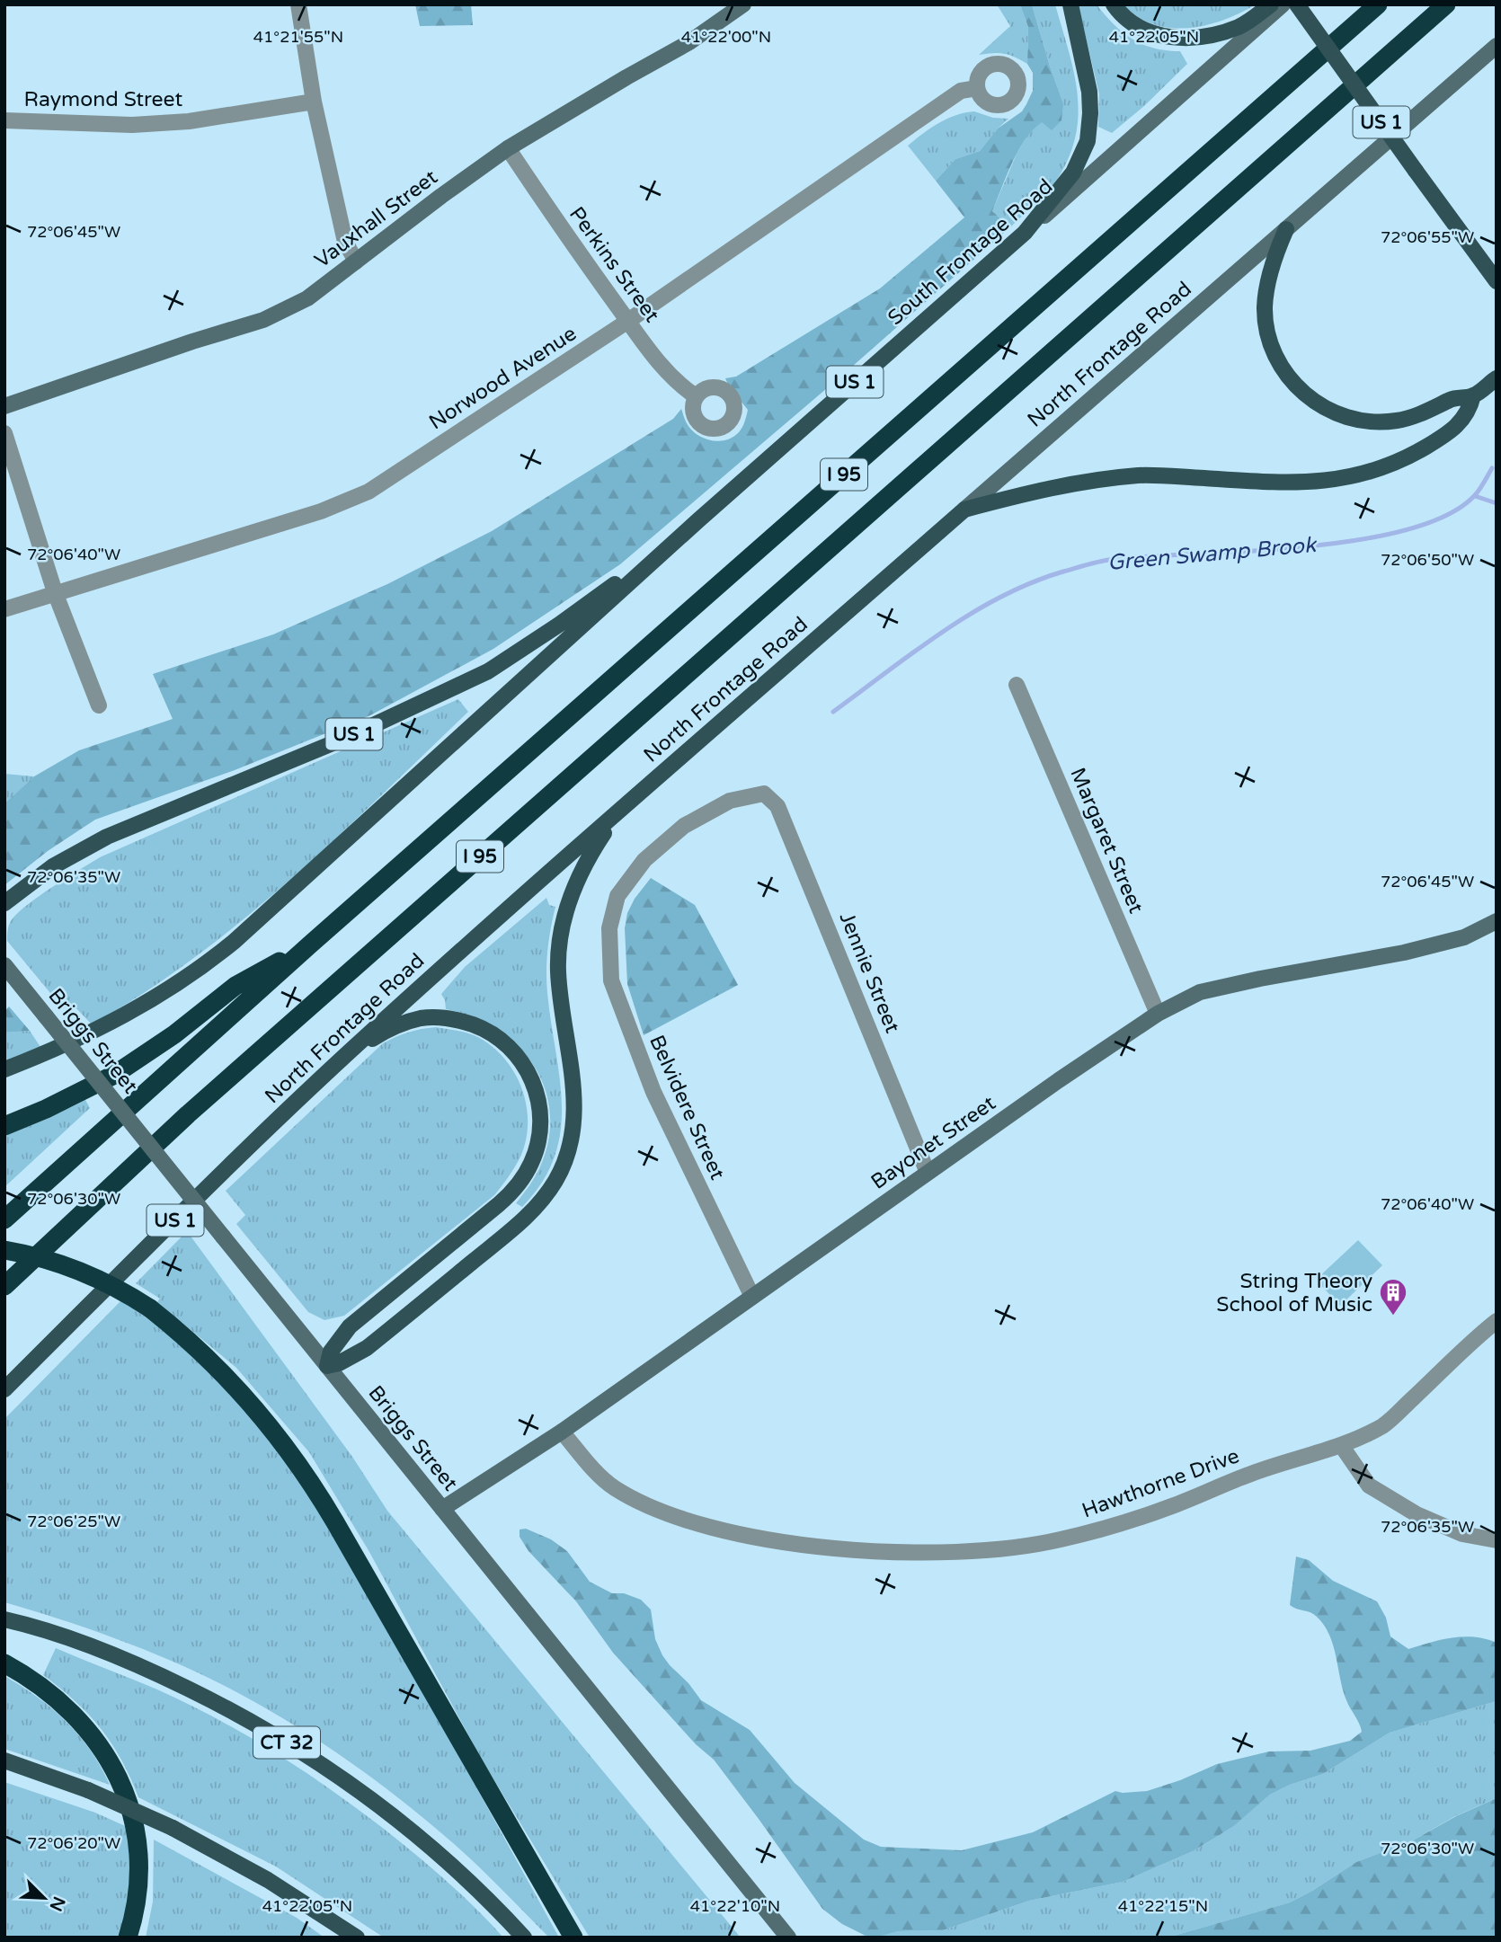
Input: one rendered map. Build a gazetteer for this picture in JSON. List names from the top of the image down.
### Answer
{
  "streets": {
    "highway": ["I 95"],
    "main road": [
      "US 1",
      "Vauxhall Street",
      "South Frontage Road",
      "North Frontage Road",
      "Briggs Street",
      "Bayonet Street",
      "CT 32"
    ],
    "street": [
      "Raymond Street",
      "Perkins Street",
      "Norwood Avenue",
      "Margaret Street",
      "Jennie Street",
      "Belvidere Street",
      "Hawthorne Drive"
    ]
  },
  "crossings": [
    ["US 1", "South Frontage Road"],
    ["US 1", "North Frontage Road"],
    ["Vauxhall Street", "Perkins Street"],
    ["Perkins Street", "Norwood Avenue"],
    ["Margaret Street", "Bayonet Street"],
    ["Jennie Street", "Belvidere Street"],
    ["Jennie Street", "Bayonet Street"],
    ["Briggs Street", "Bayonet Street"],
    ["Belvidere Street", "Bayonet Street"],
    ["Bayonet Street", "Hawthorne Drive"]
  ],
  "water": ["Green Swamp Brook"],
  "places": {
    "building": ["String Theory School of Music"]
  },
  "north": "bottom right",
  "coordinates": [
    "41°21'55\"N",
    "41°22'00\"N",
    "41°22'05\"N",
    "72°06'45\"W",
    "72°06'55\"W",
    "72°06'40\"W",
    "72°06'50\"W",
    "72°06'35\"W",
    "72°06'30\"W",
    "72°06'25\"W",
    "72°06'20\"W",
    "41°22'10\"N",
    "41°22'15\"N"
  ]
}
